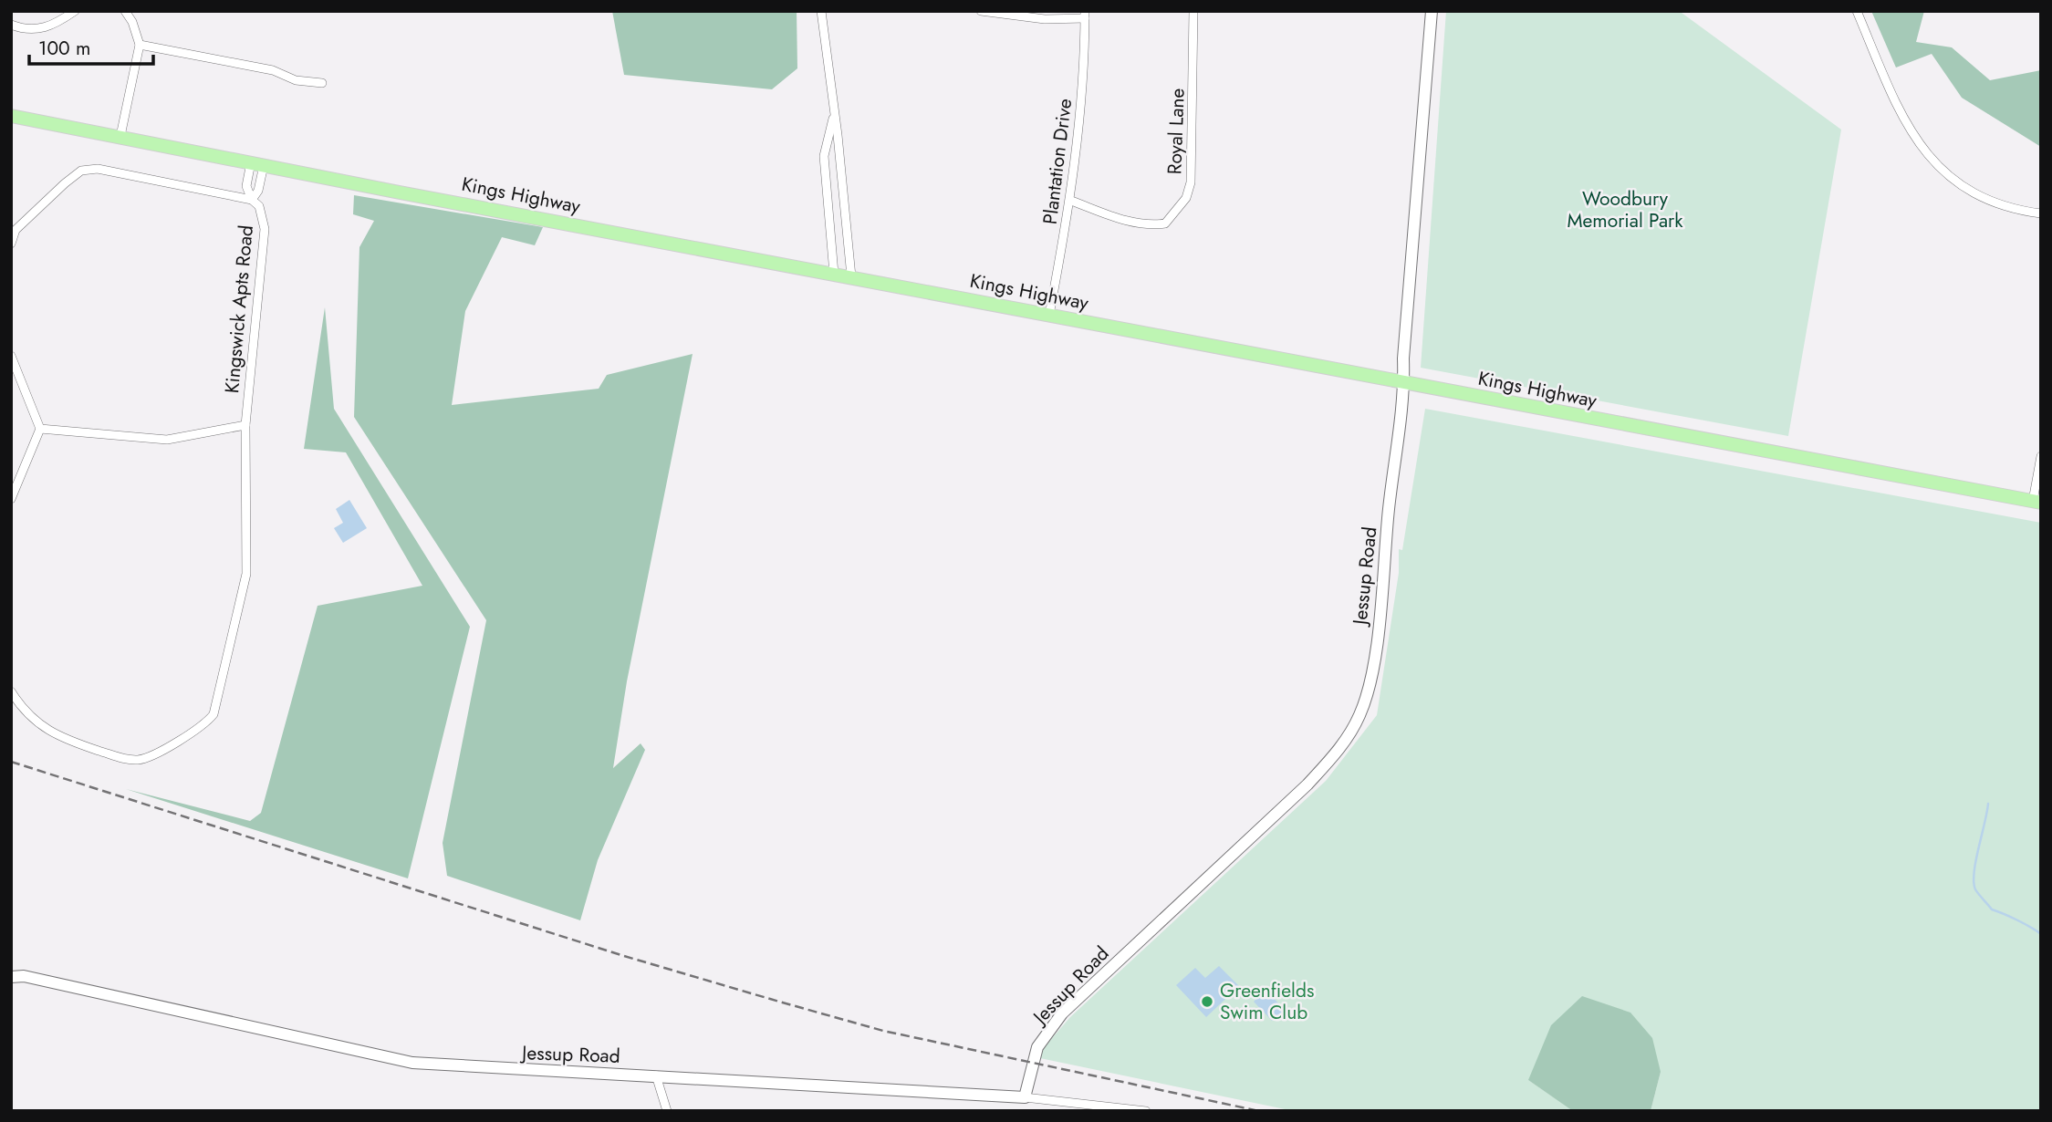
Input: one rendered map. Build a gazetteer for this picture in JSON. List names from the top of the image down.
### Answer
{
  "streets": {
    "main road": ["Kings Highway"],
    "street": [
      "Royal Lane",
      "Plantation Drive",
      "Kingswick Apts Road",
      "Jessup Road"
    ]
  },
  "crossings": [
    ["Royal Lane", "Plantation Drive"],
    ["Plantation Drive", "Kings Highway"],
    ["Kings Highway", "Kingswick Apts Road"],
    ["Kings Highway", "Jessup Road"]
  ],
  "parks": ["Woodbury Memorial Park"],
  "places": ["Greenfields Swim Club"],
  "scale_bar": "100 m"
}
